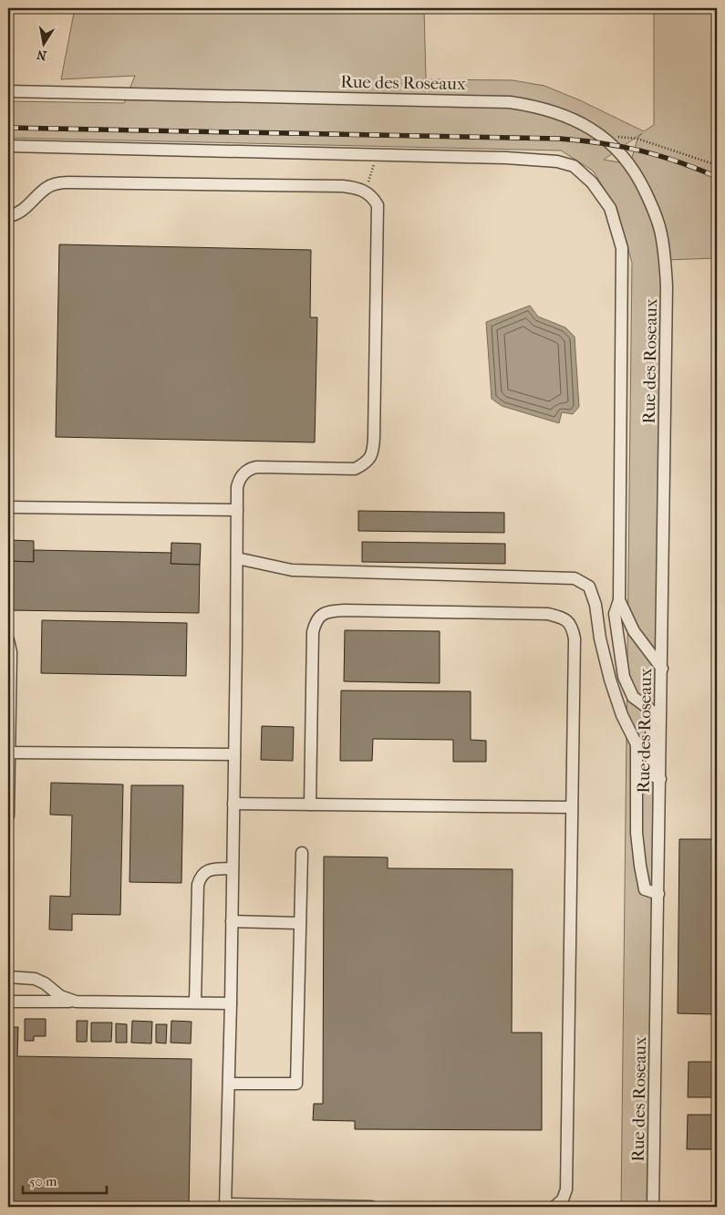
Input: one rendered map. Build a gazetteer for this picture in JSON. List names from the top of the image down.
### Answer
{
  "streets": {
    "street": ["Rue des Roseaux"]
  },
  "scale_bar": "50 m",
  "north": "bottom"
}
